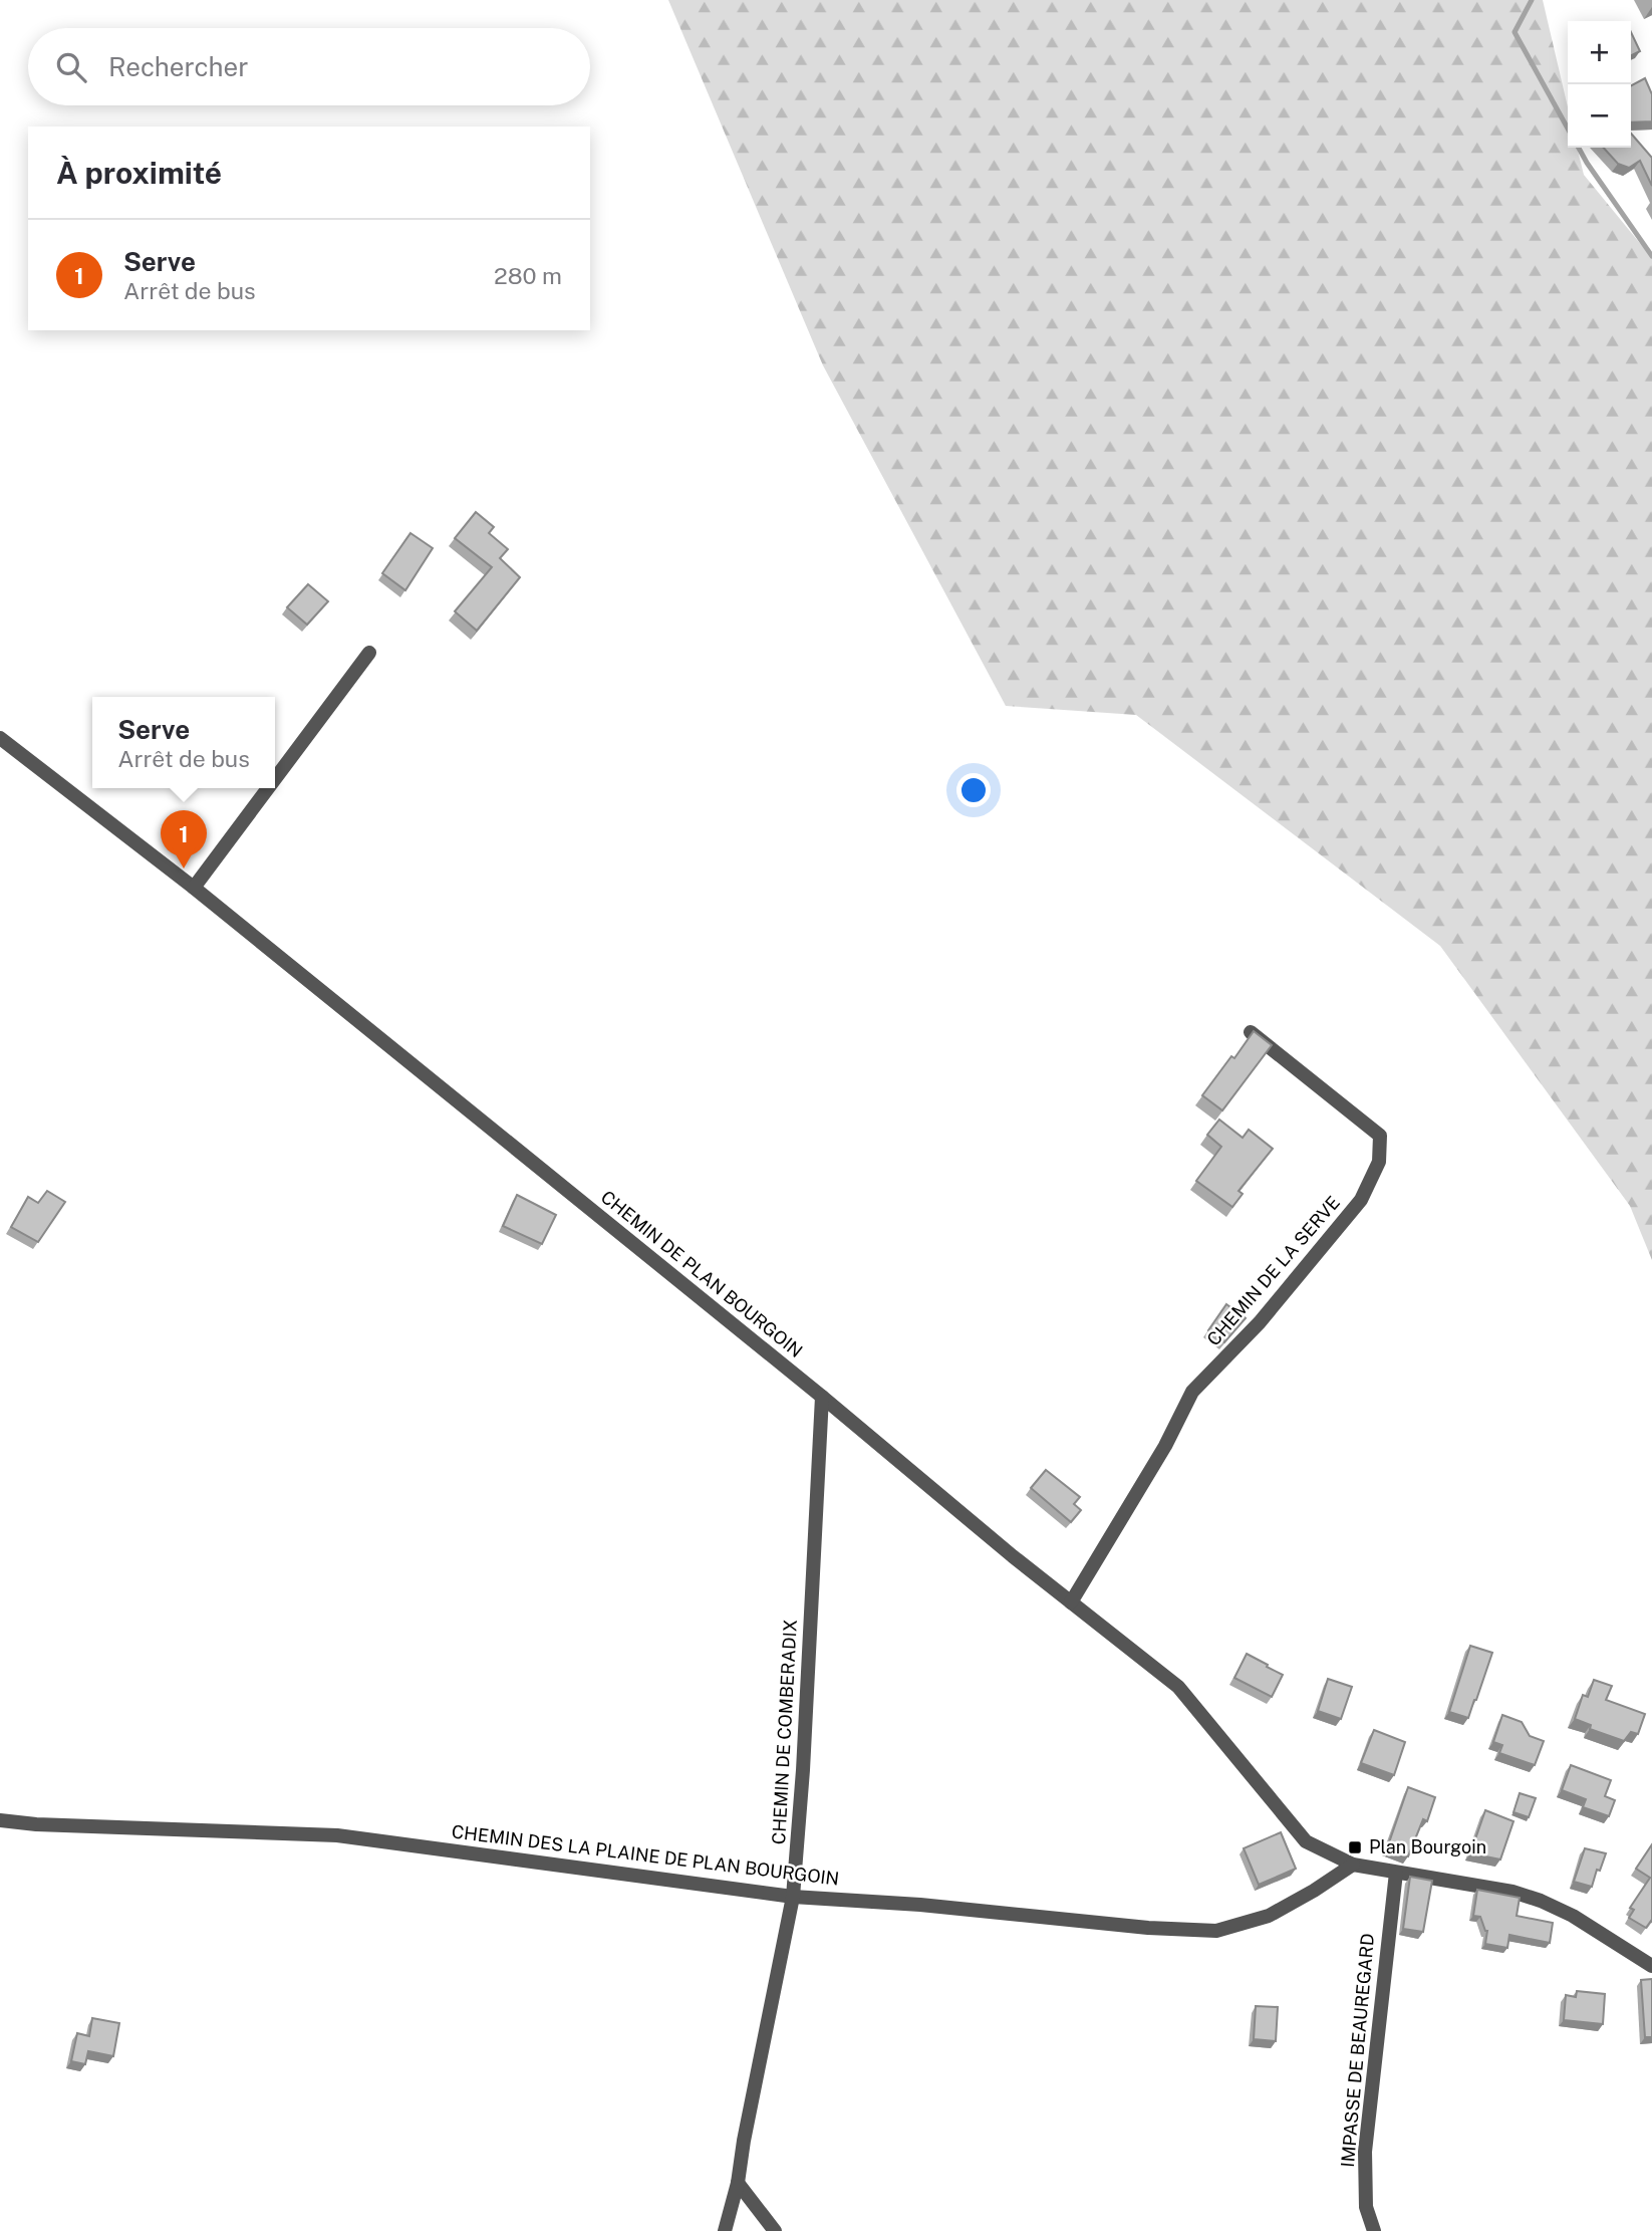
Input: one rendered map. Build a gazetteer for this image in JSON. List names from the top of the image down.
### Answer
{
  "streets": {
    "street": [
      "CHEMIN DE LA SERVE",
      "CHEMIN DE PLAN BOURGOIN",
      "CHEMIN DE COMBERADIX",
      "CHEMIN DES LA PLAINE DE PLAN BOURGOIN",
      "IMPASSE DE BEAUREGARD"
    ]
  },
  "crossings": [
    ["CHEMIN DE LA SERVE", "CHEMIN DE PLAN BOURGOIN"],
    ["CHEMIN DE PLAN BOURGOIN", "CHEMIN DE COMBERADIX"],
    ["CHEMIN DE PLAN BOURGOIN", "CHEMIN DES LA PLAINE DE PLAN BOURGOIN"],
    ["CHEMIN DE PLAN BOURGOIN", "IMPASSE DE BEAUREGARD"],
    ["CHEMIN DE COMBERADIX", "CHEMIN DES LA PLAINE DE PLAN BOURGOIN"]
  ],
  "places": {
    "transit": ["Plan Bourgoin"]
  },
  "page": {
    "map_buttons": ["+", "−"],
    "search": "Rechercher",
    "heading": "À proximité",
    "list": [
      {
        "mark": "1",
        "name": "Serve",
        "note": "Arrêt de bus",
        "value": "280 m"
      }
    ],
    "popup": ["Serve", "Arrêt de bus"],
    "pins": "1"
  }
}
